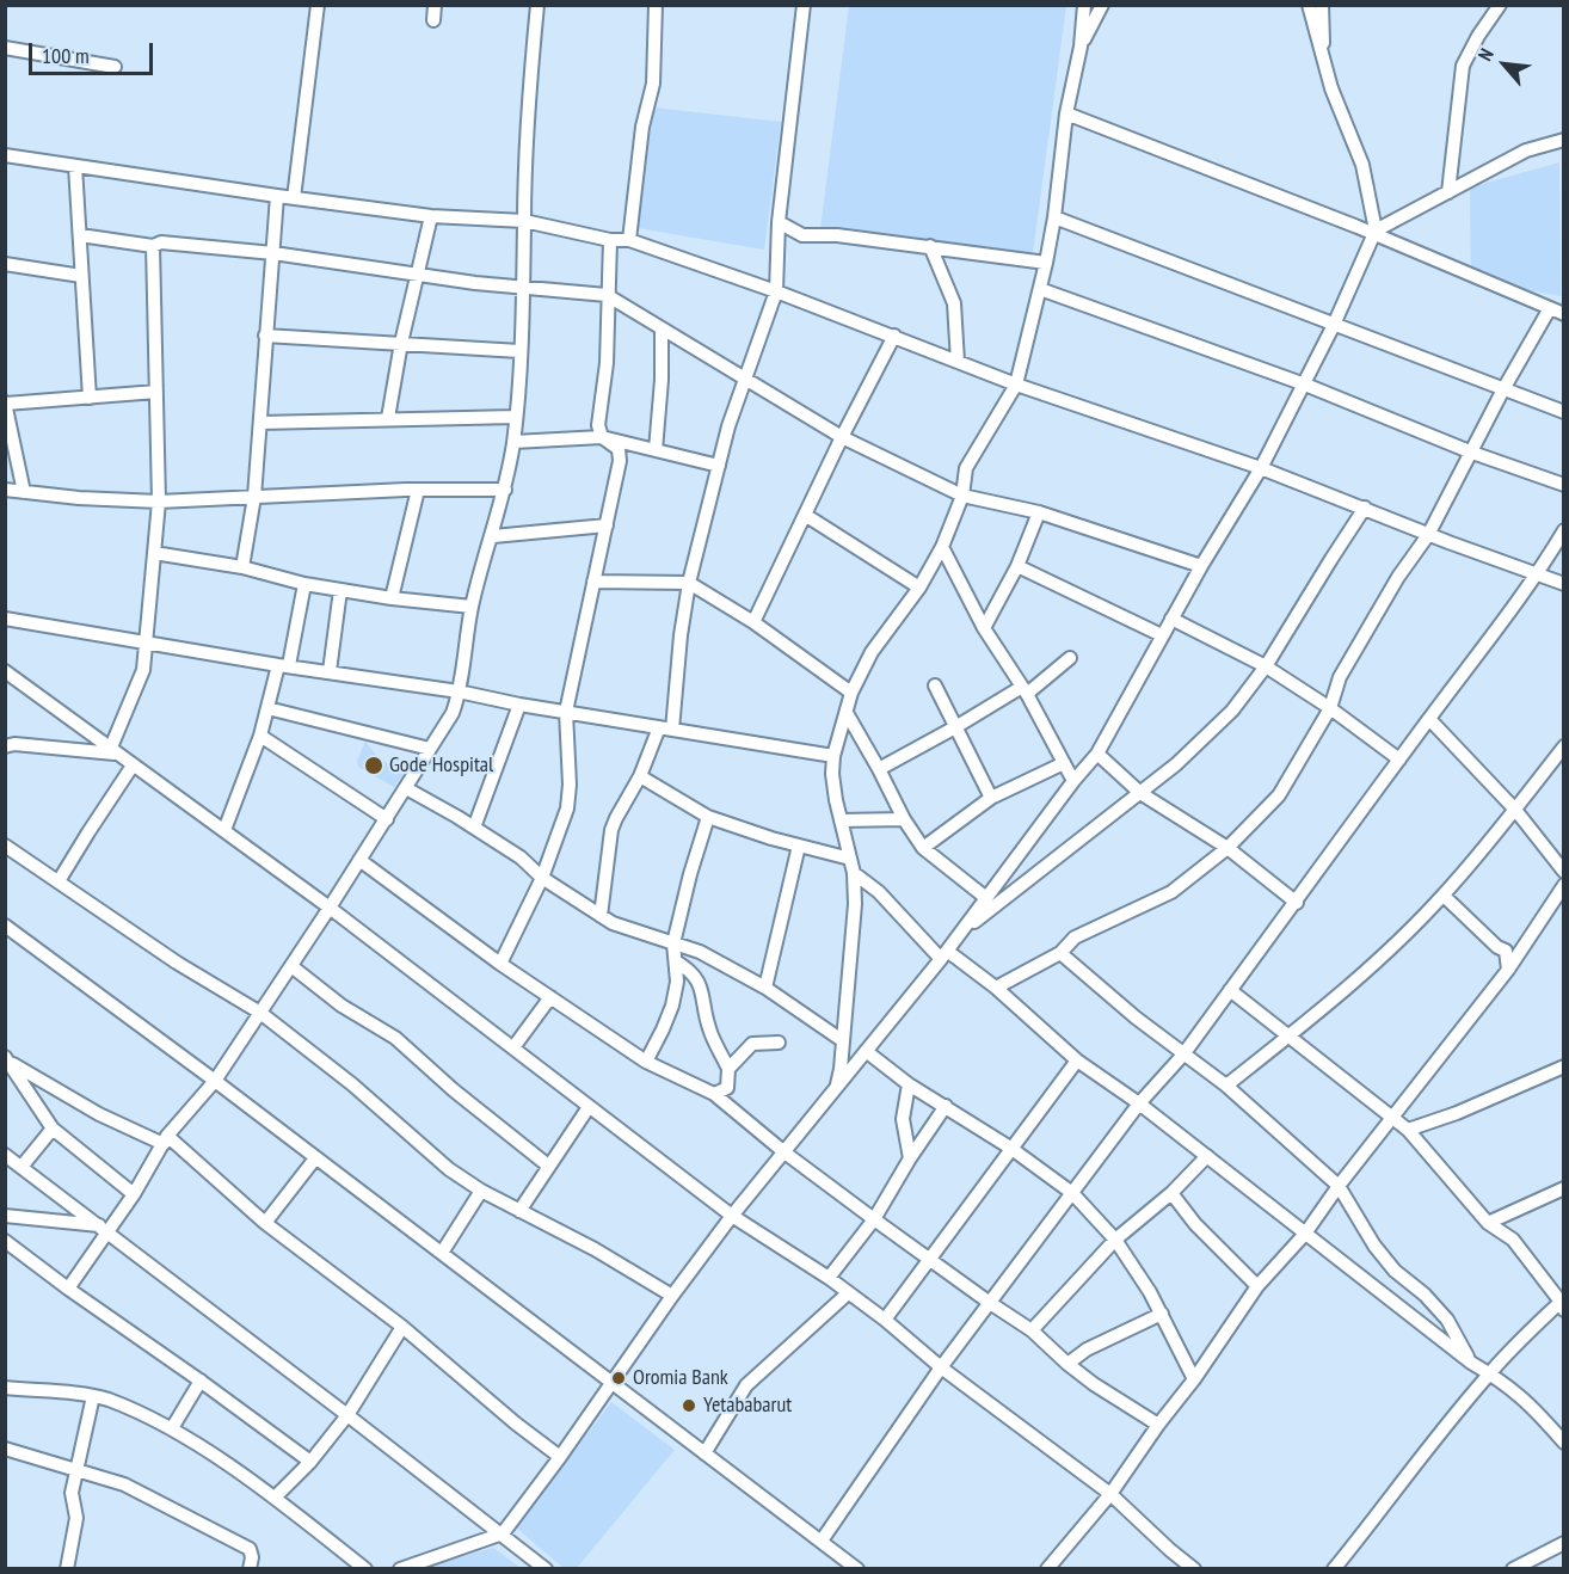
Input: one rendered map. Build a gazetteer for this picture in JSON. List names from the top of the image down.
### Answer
{
  "places": ["Gode Hospital", "Oromia Bank", "Yetababarut"],
  "scale_bar": "100 m",
  "north": "top left"
}
